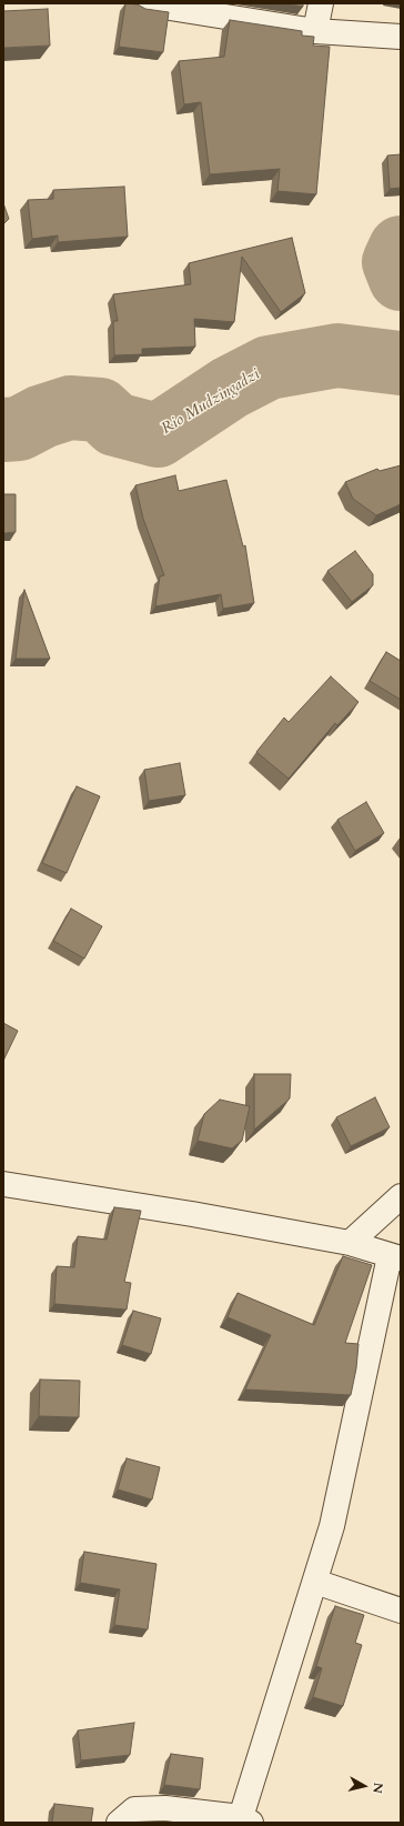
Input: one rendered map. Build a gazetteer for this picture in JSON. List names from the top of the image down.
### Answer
{
  "water": ["Rio Mudzingadzi"],
  "north": "right"
}
